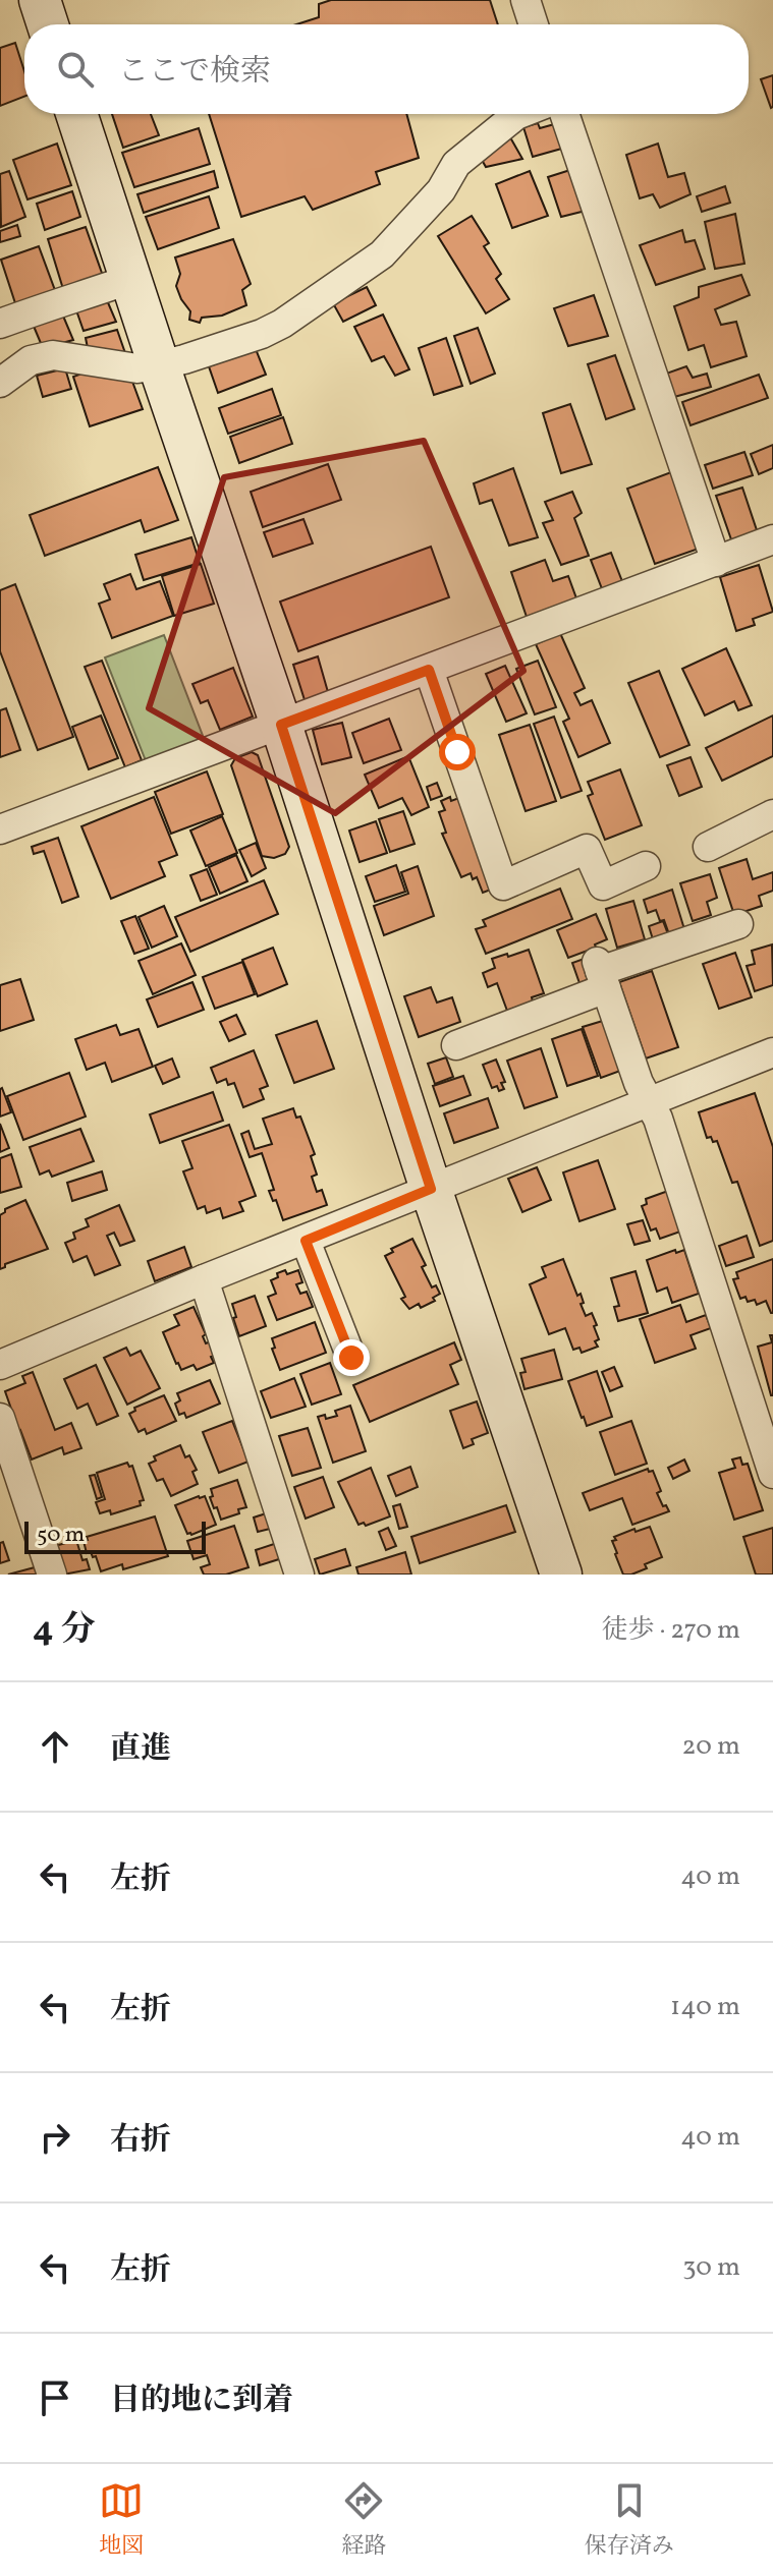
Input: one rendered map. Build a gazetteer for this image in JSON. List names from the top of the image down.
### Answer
{
  "scale_bar": "50 m",
  "page": {
    "search": "ここで検索",
    "scale": "50 m",
    "heading": ["4 分", "徒歩 · 270 m"],
    "list": [
      ["直進", "20 m"],
      ["左折", "40 m"],
      ["左折", "140 m"],
      ["右折", "40 m"],
      ["左折", "30 m"],
      "目的地に到着"
    ],
    "nav": ["地図", "経路", "保存済み"]
  }
}
